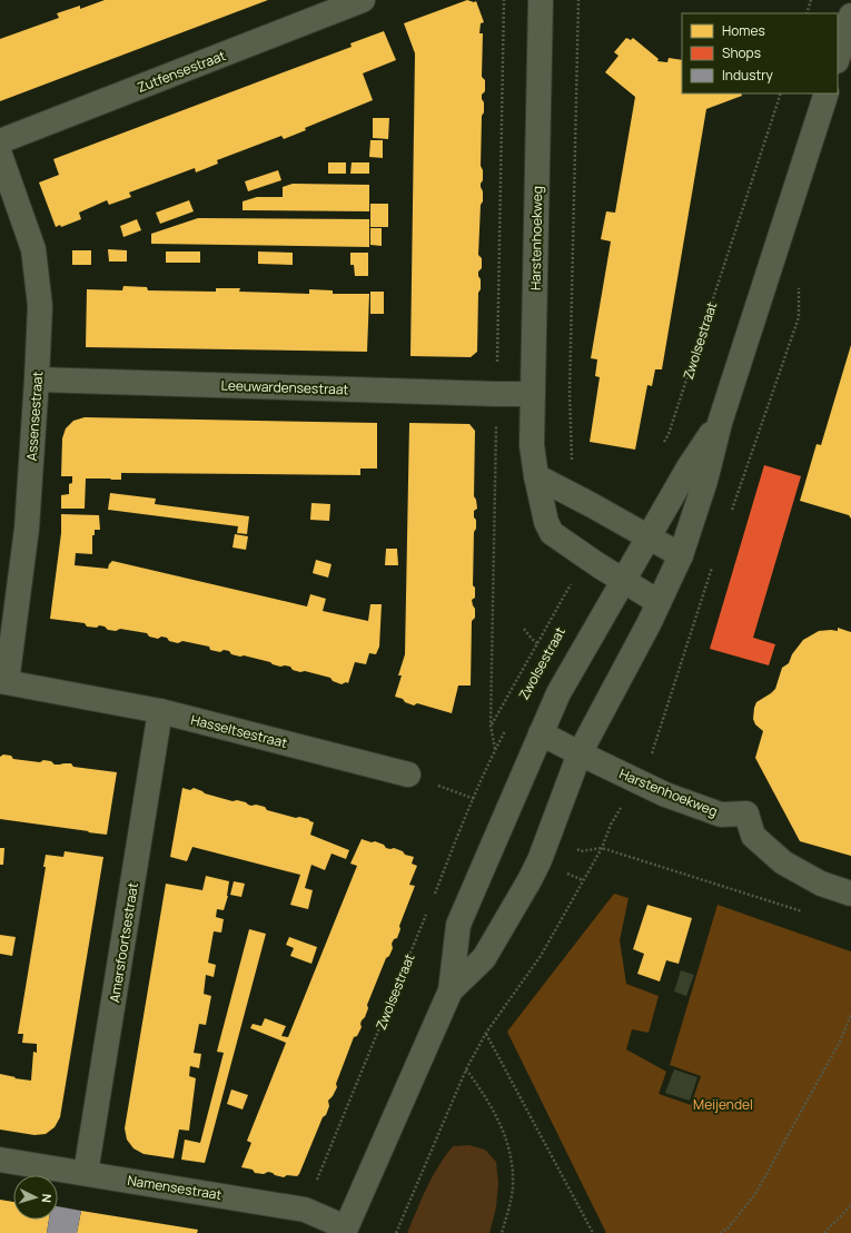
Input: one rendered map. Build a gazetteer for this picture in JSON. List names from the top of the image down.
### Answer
{
  "streets": {
    "street": [
      "Zutfensestraat",
      "Harstenhoekweg",
      "Leeuwardensestraat",
      "Assensestraat",
      "Hasseltsestraat",
      "Amersfoortsestraat",
      "Namensestraat"
    ],
    "path": ["Zwolsestraat"]
  },
  "crossings": [
    ["Harstenhoekweg", "Leeuwardensestraat"],
    ["Zwolsestraat", "Namensestraat"],
    ["Leeuwardensestraat", "Assensestraat"],
    ["Assensestraat", "Hasseltsestraat"],
    ["Hasseltsestraat", "Amersfoortsestraat"],
    ["Amersfoortsestraat", "Namensestraat"]
  ],
  "parks": ["Meijendel"],
  "legend": ["Homes", "Shops", "Industry"],
  "north": "right"
}
